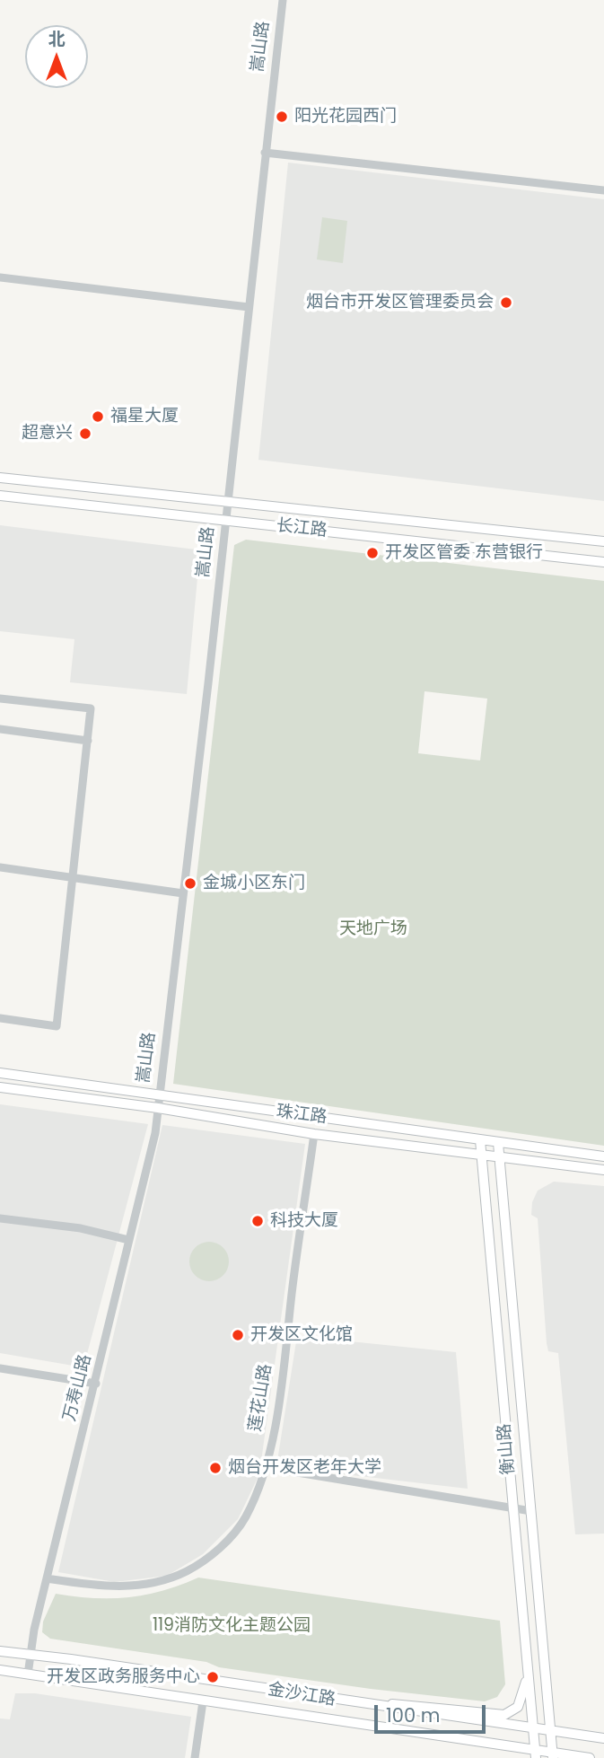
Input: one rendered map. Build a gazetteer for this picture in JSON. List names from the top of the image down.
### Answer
{
  "streets": {
    "main road": [
      "长江路",
      "珠江路",
      "衡山路",
      "金沙江路"
    ],
    "street": ["嵩山路", "万寿山路", "莲花山路"]
  },
  "crossings": [
    ["嵩山路", "长江路"],
    ["嵩山路", "珠江路"],
    ["嵩山路", "万寿山路"],
    ["珠江路", "衡山路"],
    ["万寿山路", "莲花山路"],
    ["万寿山路", "金沙江路"],
    ["衡山路", "金沙江路"]
  ],
  "parks": ["天地广场", "119消防文化主题公园"],
  "places": [
    "阳光花园西门",
    "烟台市开发区管理委员会",
    "福星大厦",
    "超意兴",
    "开发区管委 东营银行",
    "金城小区东门",
    "科技大厦",
    "开发区文化馆",
    "烟台开发区老年大学",
    "开发区政务服务中心"
  ],
  "scale_bar": "100 m",
  "north": "top"
}
